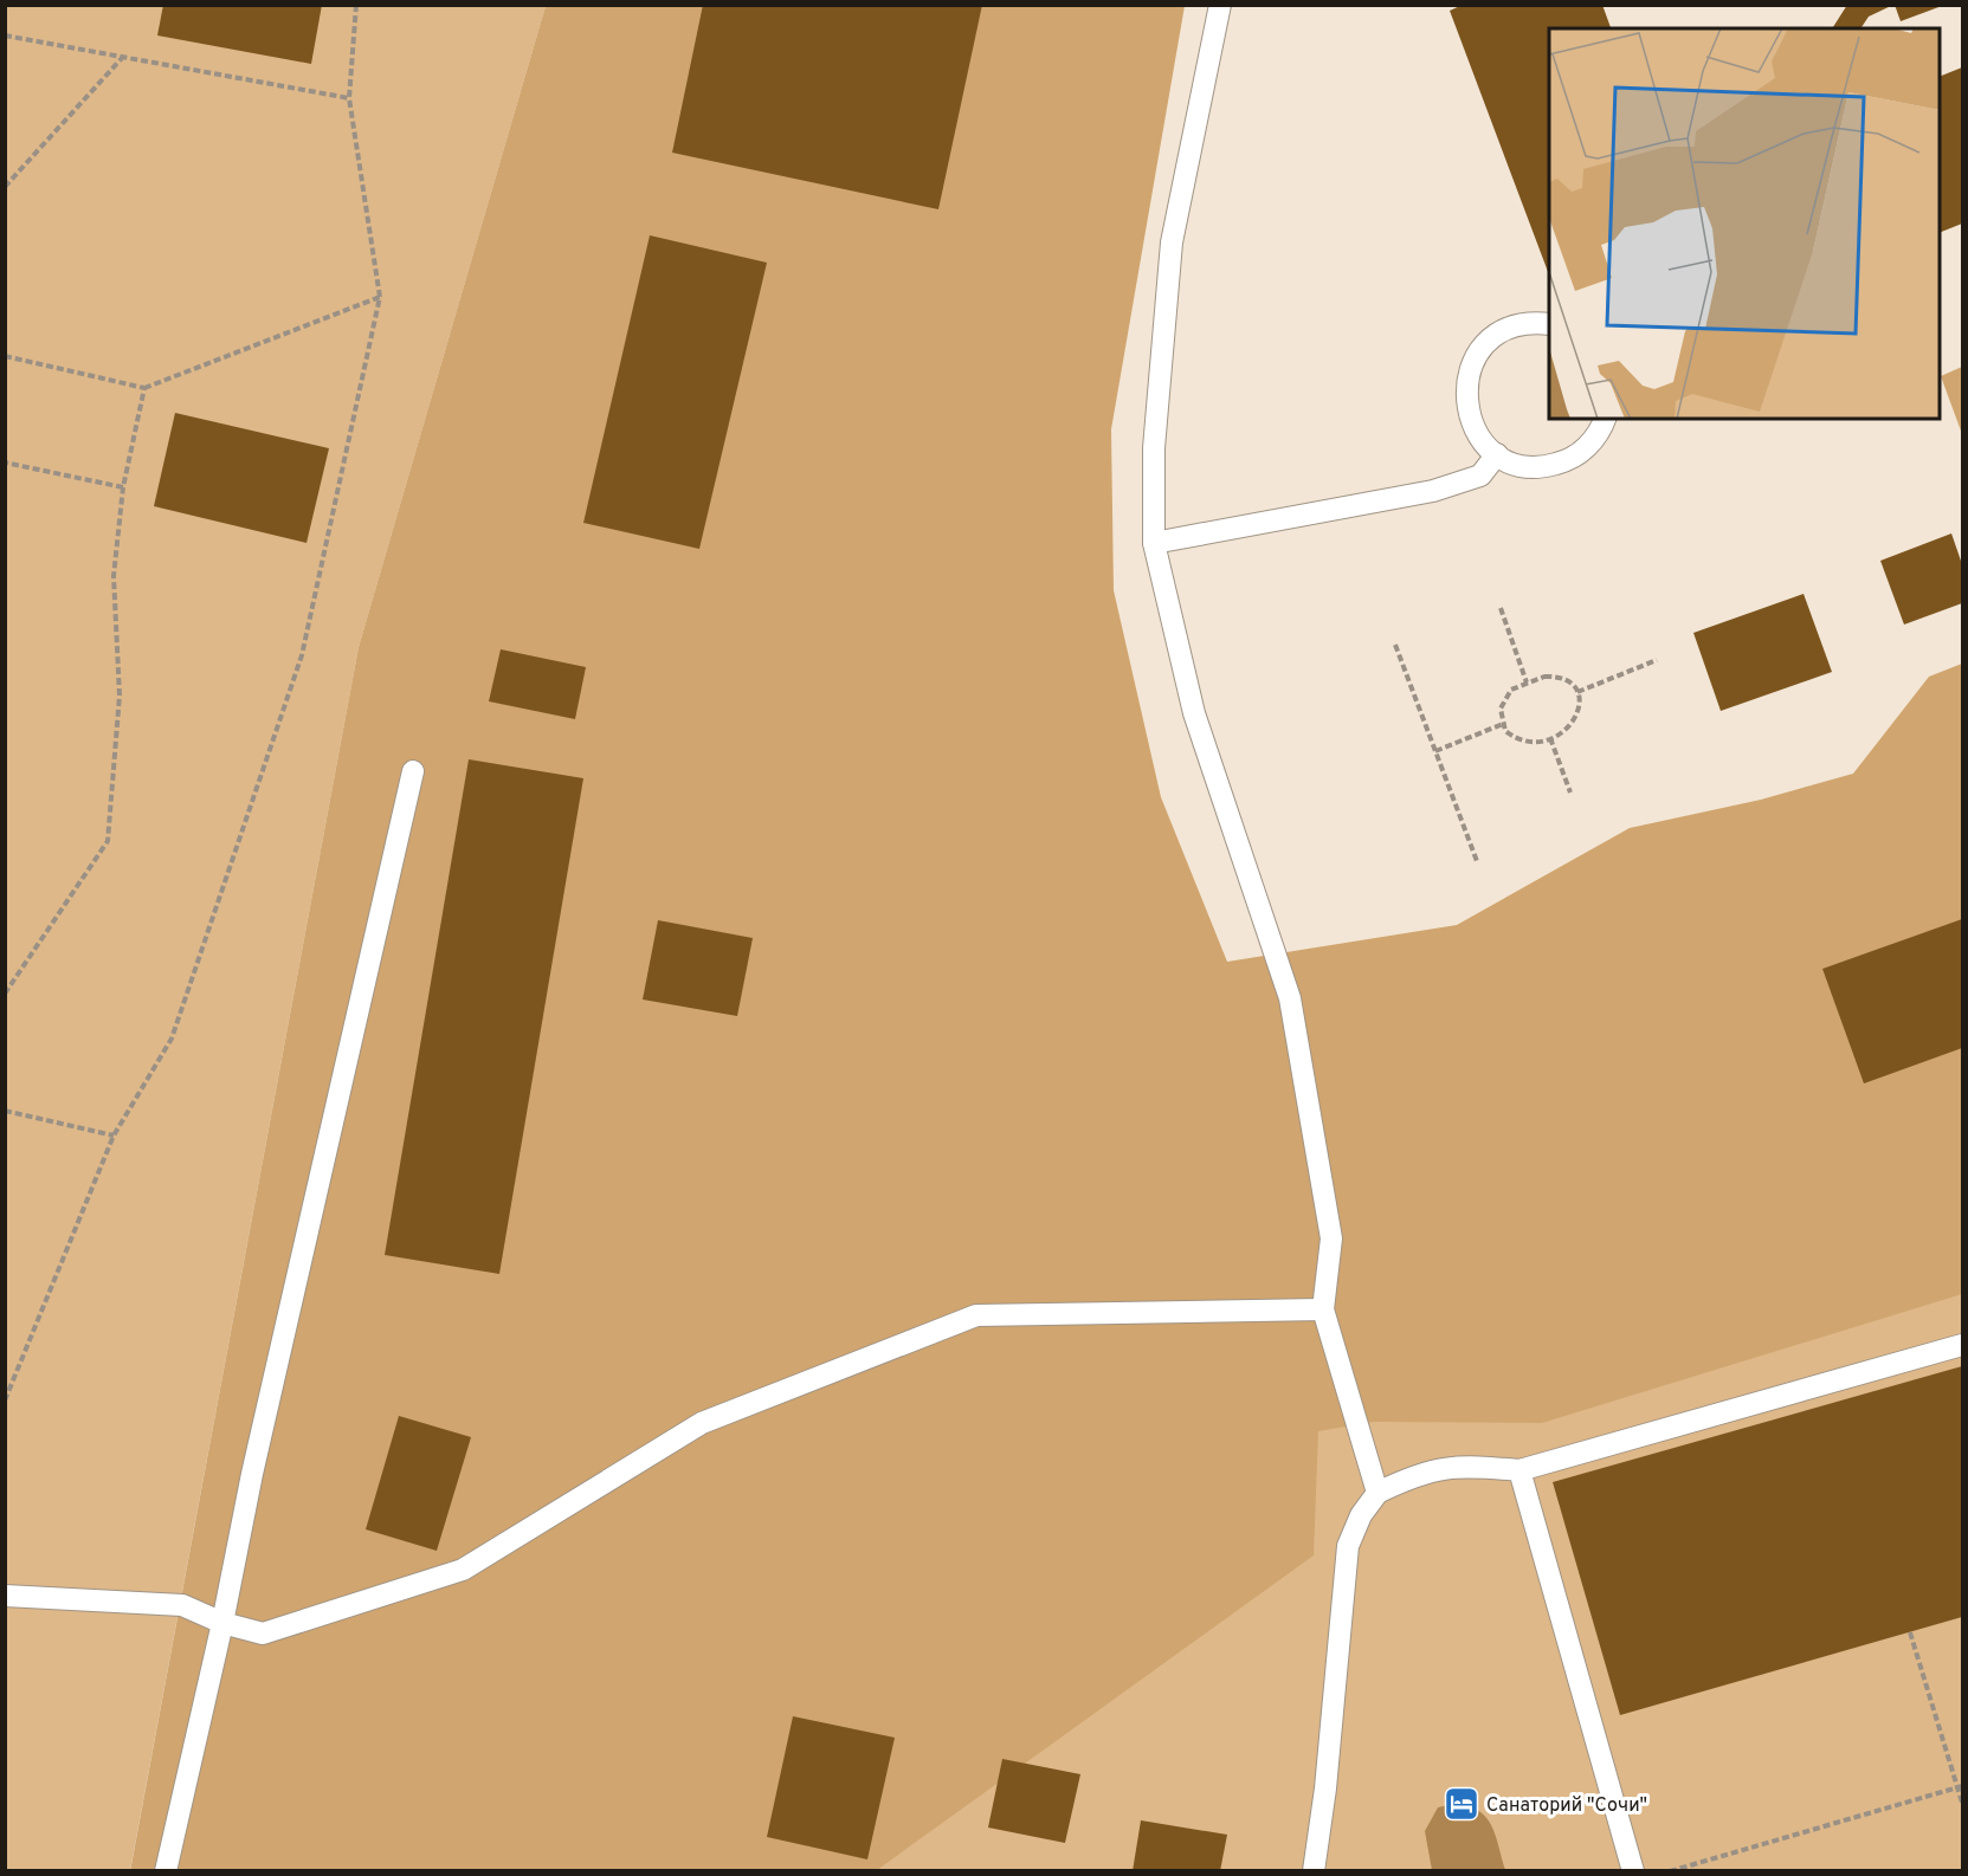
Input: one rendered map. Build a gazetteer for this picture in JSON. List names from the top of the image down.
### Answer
{
  "places": {
    "hotel": ["Санаторий \"Сочи\""]
  }
}
